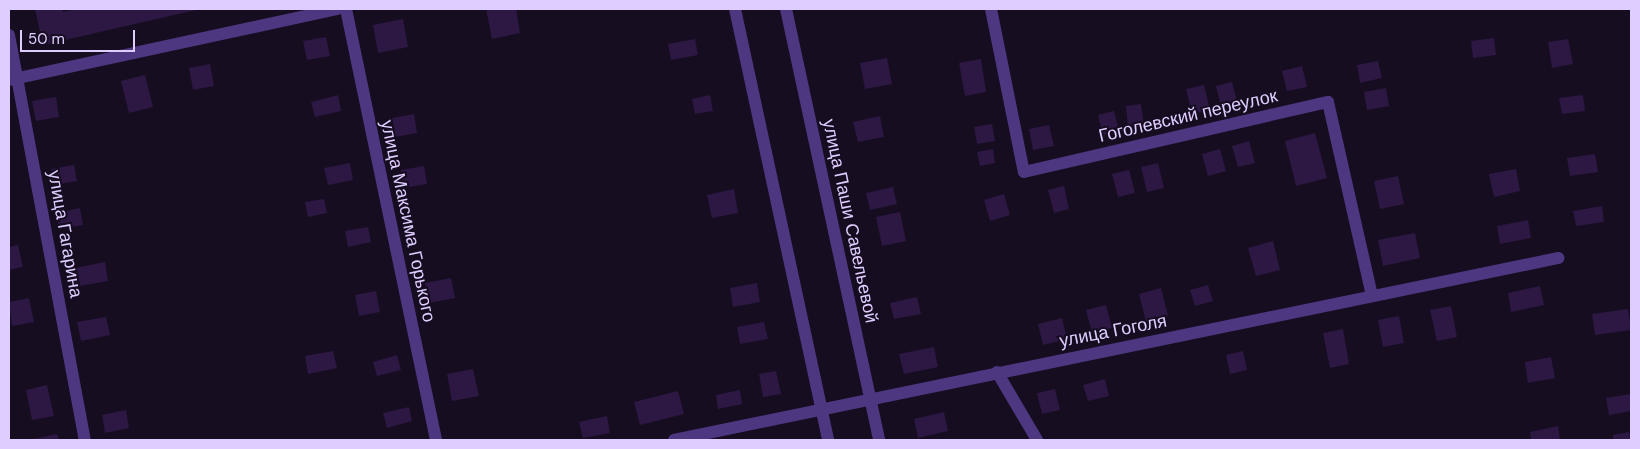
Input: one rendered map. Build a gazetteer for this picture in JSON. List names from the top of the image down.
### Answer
{
  "streets": {
    "street": [
      "Гоголевский переулок",
      "улица Максима Горького",
      "улица Паши Савельевой",
      "улица Гагарина",
      "улица Гоголя"
    ]
  },
  "crossings": [
    ["Гоголевский переулок", "улица Гоголя"],
    ["улица Паши Савельевой", "улица Гоголя"]
  ],
  "scale_bar": "50 m"
}
